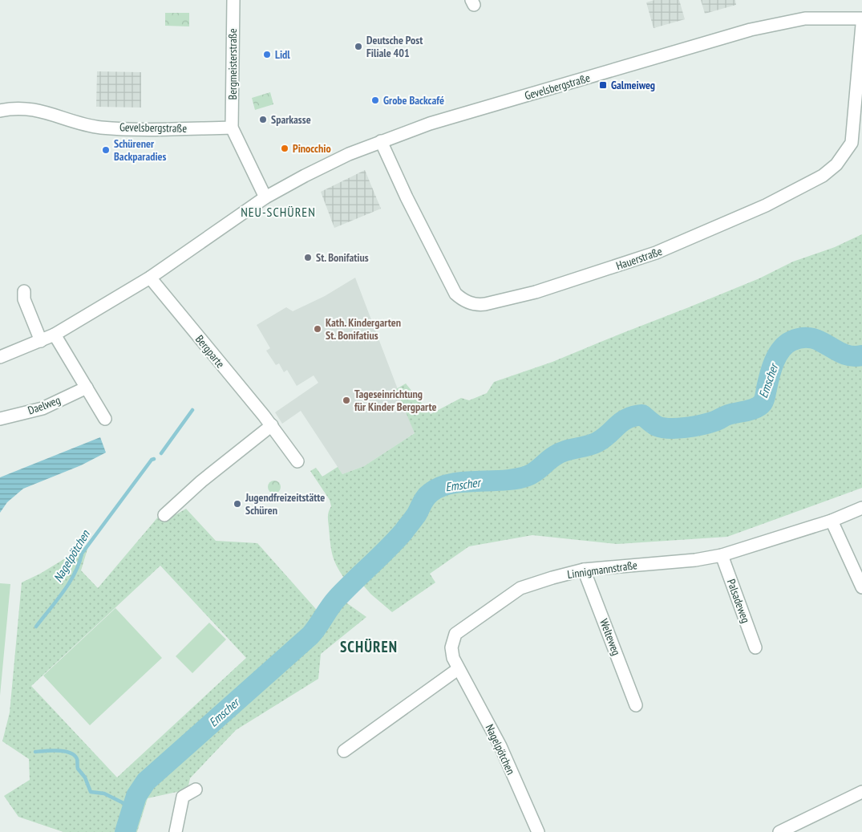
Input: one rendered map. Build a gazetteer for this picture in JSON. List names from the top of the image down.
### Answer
{
  "streets": {
    "street": [
      "Bergmeisterstraße",
      "Gevelsbergstraße",
      "Hauerstraße",
      "Bergparte",
      "Daelweg",
      "Linnigmannstraße",
      "Palsadeweg",
      "Welteweg",
      "Nagelpötchen"
    ]
  },
  "crossings": [
    ["Bergmeisterstraße", "Gevelsbergstraße"],
    ["Gevelsbergstraße", "Hauerstraße"],
    ["Gevelsbergstraße", "Bergparte"],
    ["Linnigmannstraße", "Palsadeweg"],
    ["Linnigmannstraße", "Welteweg"],
    ["Linnigmannstraße", "Nagelpötchen"]
  ],
  "districts": ["NEU-SCHÜREN", "SCHÜREN"],
  "water": ["Emscher", "Nagelpötchen"],
  "places": {
    "other": [
      "Deutsche Post Filiale 401",
      "Lidl",
      "Grobe Backcafé",
      "Sparkasse",
      "Pinocchio",
      "Schürener Backparadies",
      "St. Bonifatius",
      "Kath. Kindergarten St. Bonifatius",
      "Tageseinrichtung für Kinder Bergparte",
      "Jugendfreizeitstätte Schüren"
    ],
    "transit": ["Galmeiweg"]
  }
}
